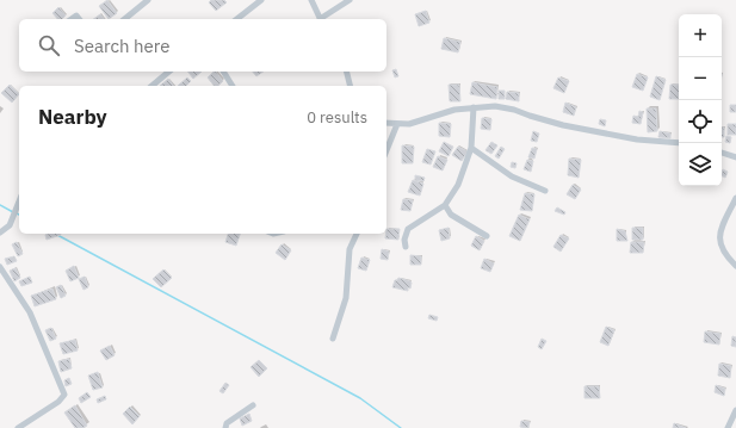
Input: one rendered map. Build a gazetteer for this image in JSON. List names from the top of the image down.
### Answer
{
  "page": {
    "map_buttons": ["+", "−"],
    "search": "Search here",
    "heading": ["Nearby", "0 results"]
  }
}
